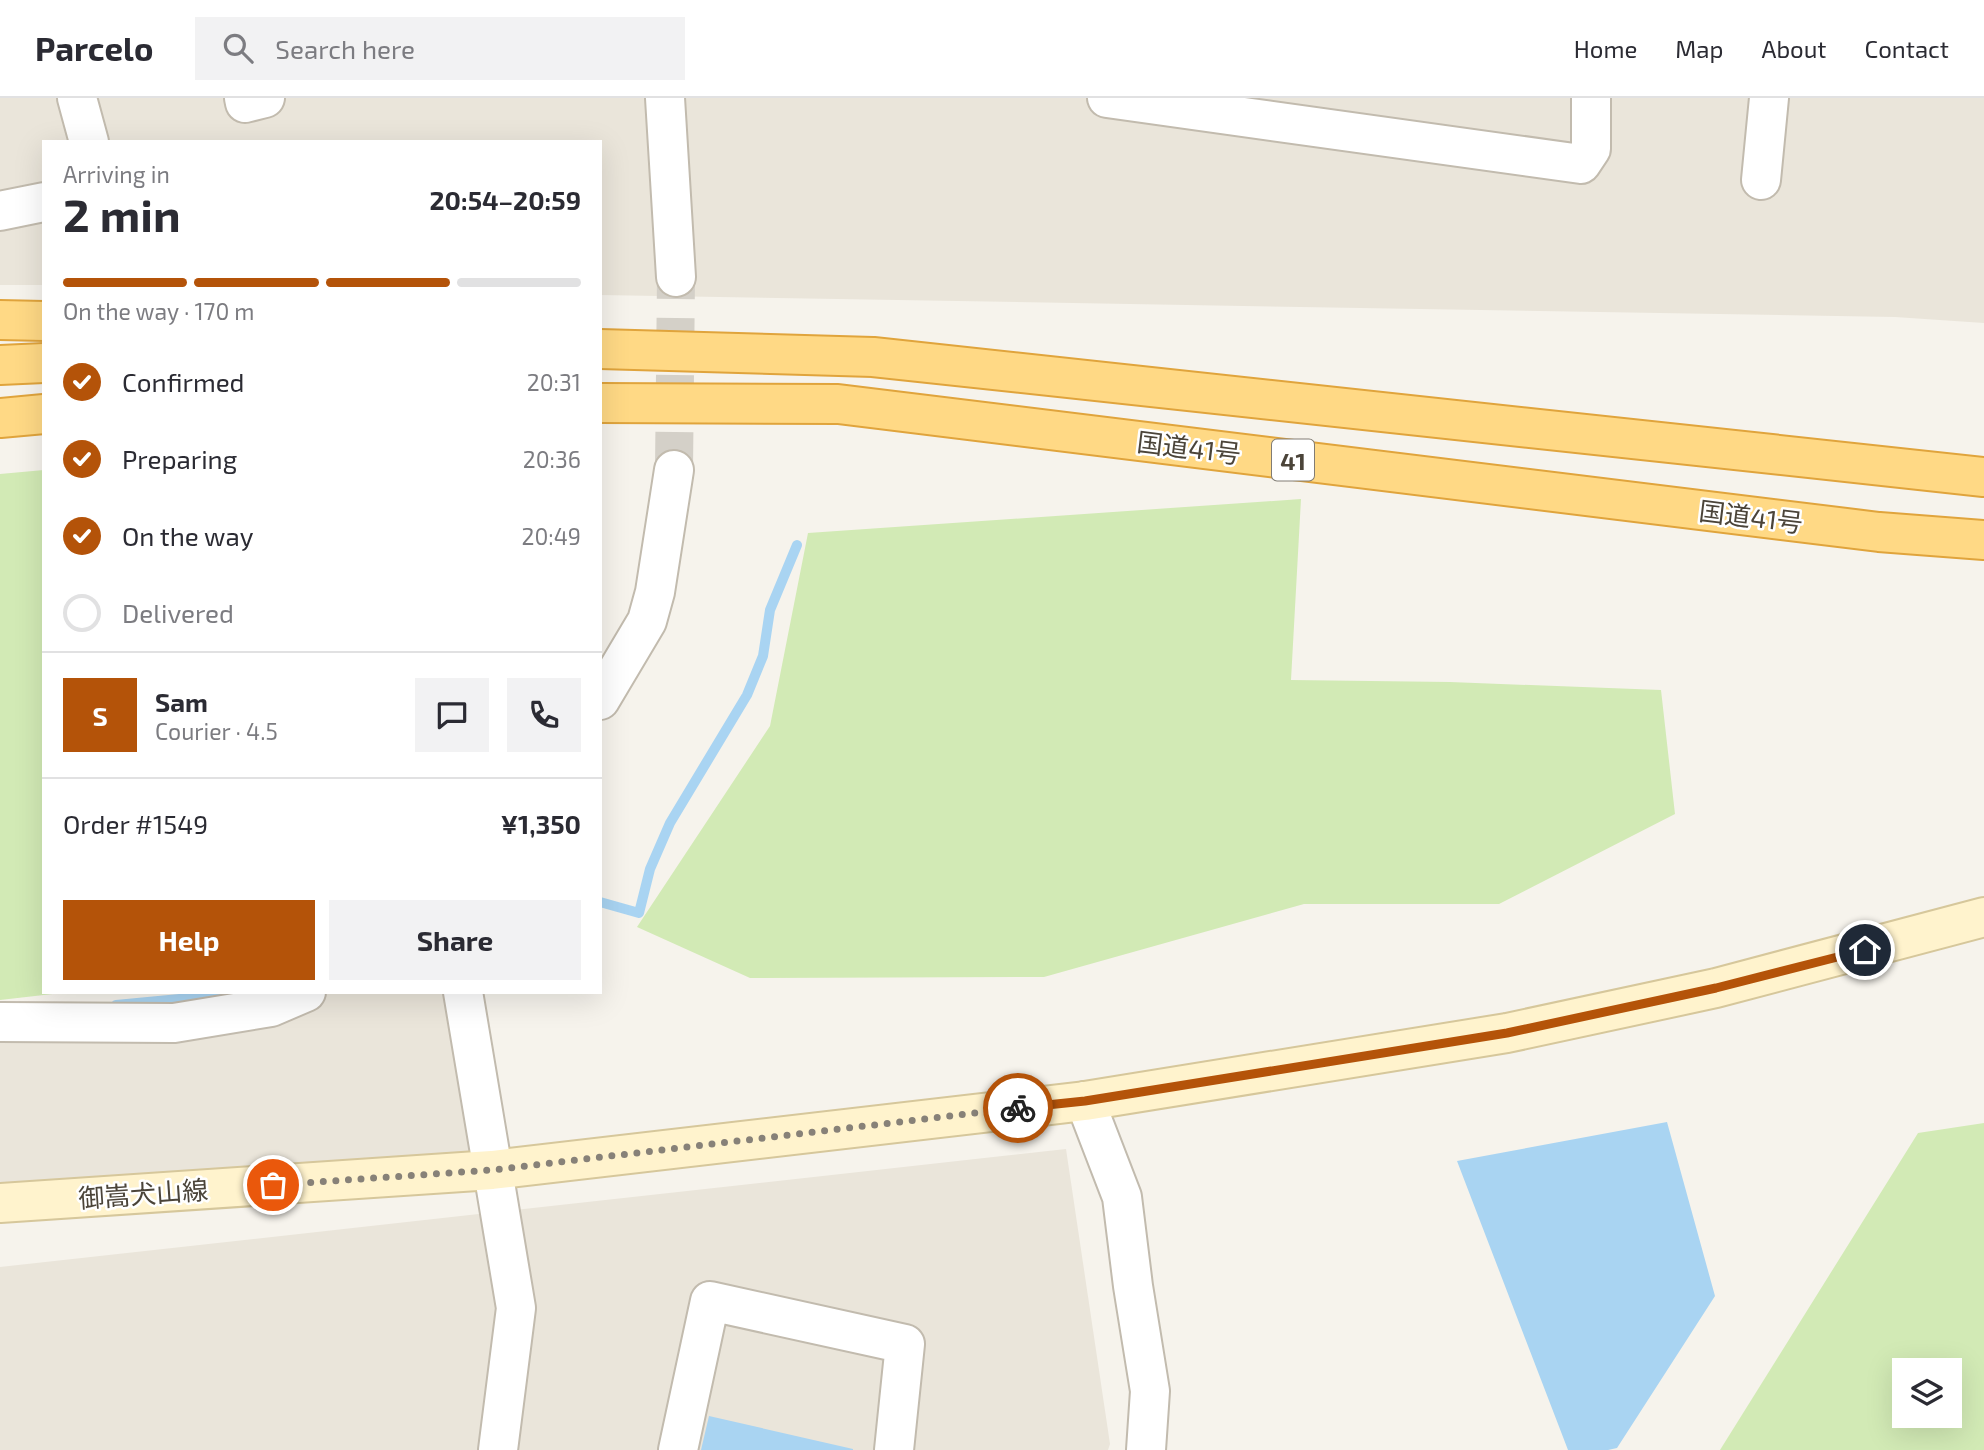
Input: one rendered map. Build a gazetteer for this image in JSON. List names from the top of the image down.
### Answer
{
  "streets": {
    "highway": ["国道41号", "41"],
    "main road": ["御嵩犬山線"]
  },
  "page": {
    "header": "Parcelo",
    "search": "Search here",
    "nav": [
      "Home",
      "Map",
      "About",
      "Contact"
    ],
    "heading": ["2 min", "Arriving in", "20:54–20:59"],
    "panel": [
      "Sam",
      "Courier · 4.5",
      "Order #1549",
      "¥1,350"
    ],
    "bar": "On the way · 170 m",
    "list": [
      ["Confirmed", "20:31"],
      ["Preparing", "20:36"],
      ["On the way", "20:49"],
      "Delivered"
    ],
    "round": "S",
    "buttons": ["Help", "Share"]
  }
}
